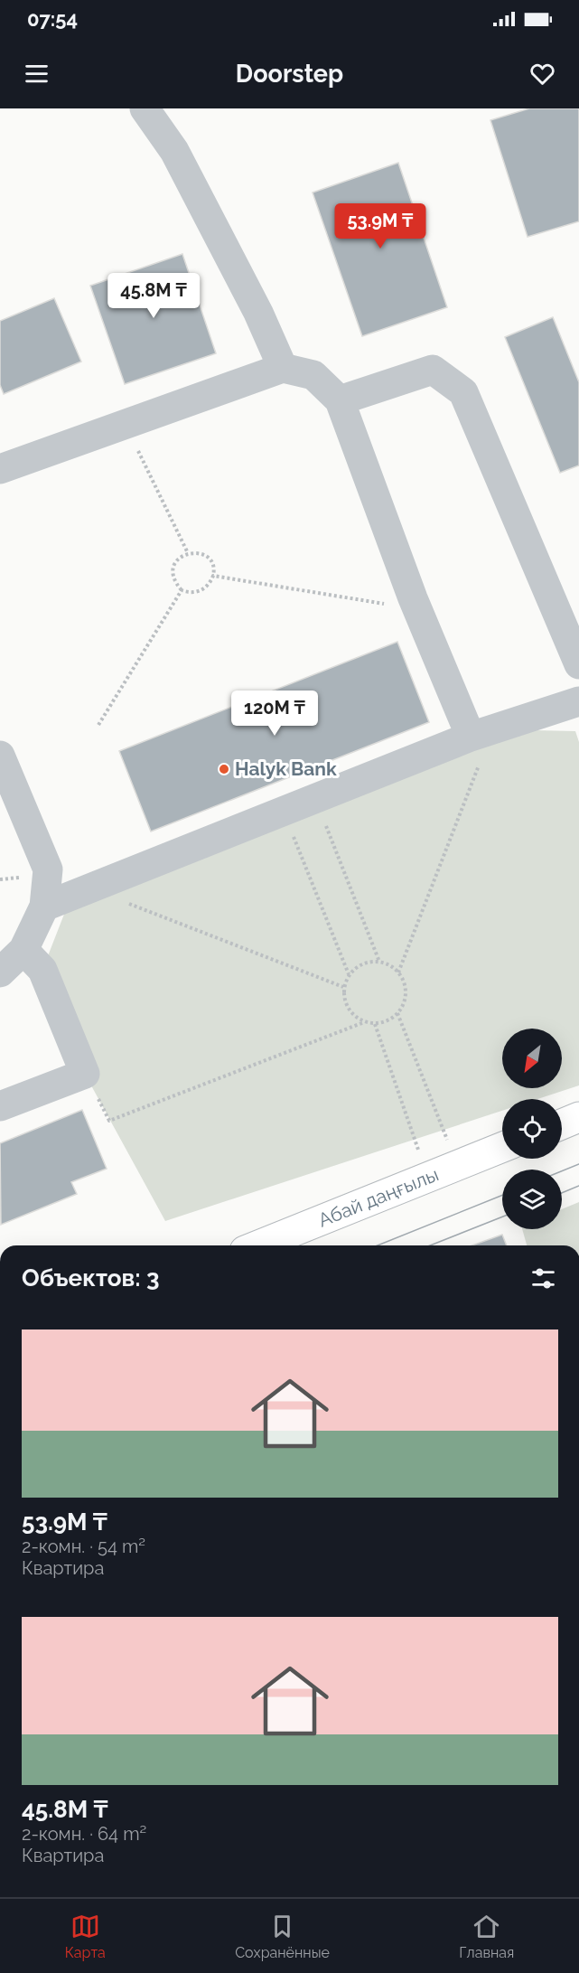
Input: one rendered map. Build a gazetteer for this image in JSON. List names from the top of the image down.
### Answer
{
  "streets": {
    "main road": ["Абай даңғылы"]
  },
  "places": ["Halyk Bank"],
  "north": "bottom left",
  "page": {
    "status": "07:54",
    "header": "Doorstep",
    "price": ["53.9M ₸", "45.8M ₸", "120M ₸"],
    "heading": "Объектов: 3",
    "list": [
      {
        "name": "53.9M ₸",
        "note": "2-комн. · 54 m² · Квартира"
      },
      {
        "name": "45.8M ₸",
        "note": "2-комн. · 64 m² · Квартира"
      }
    ],
    "tabs": ["Карта", "Сохранённые", "Главная"]
  }
}
